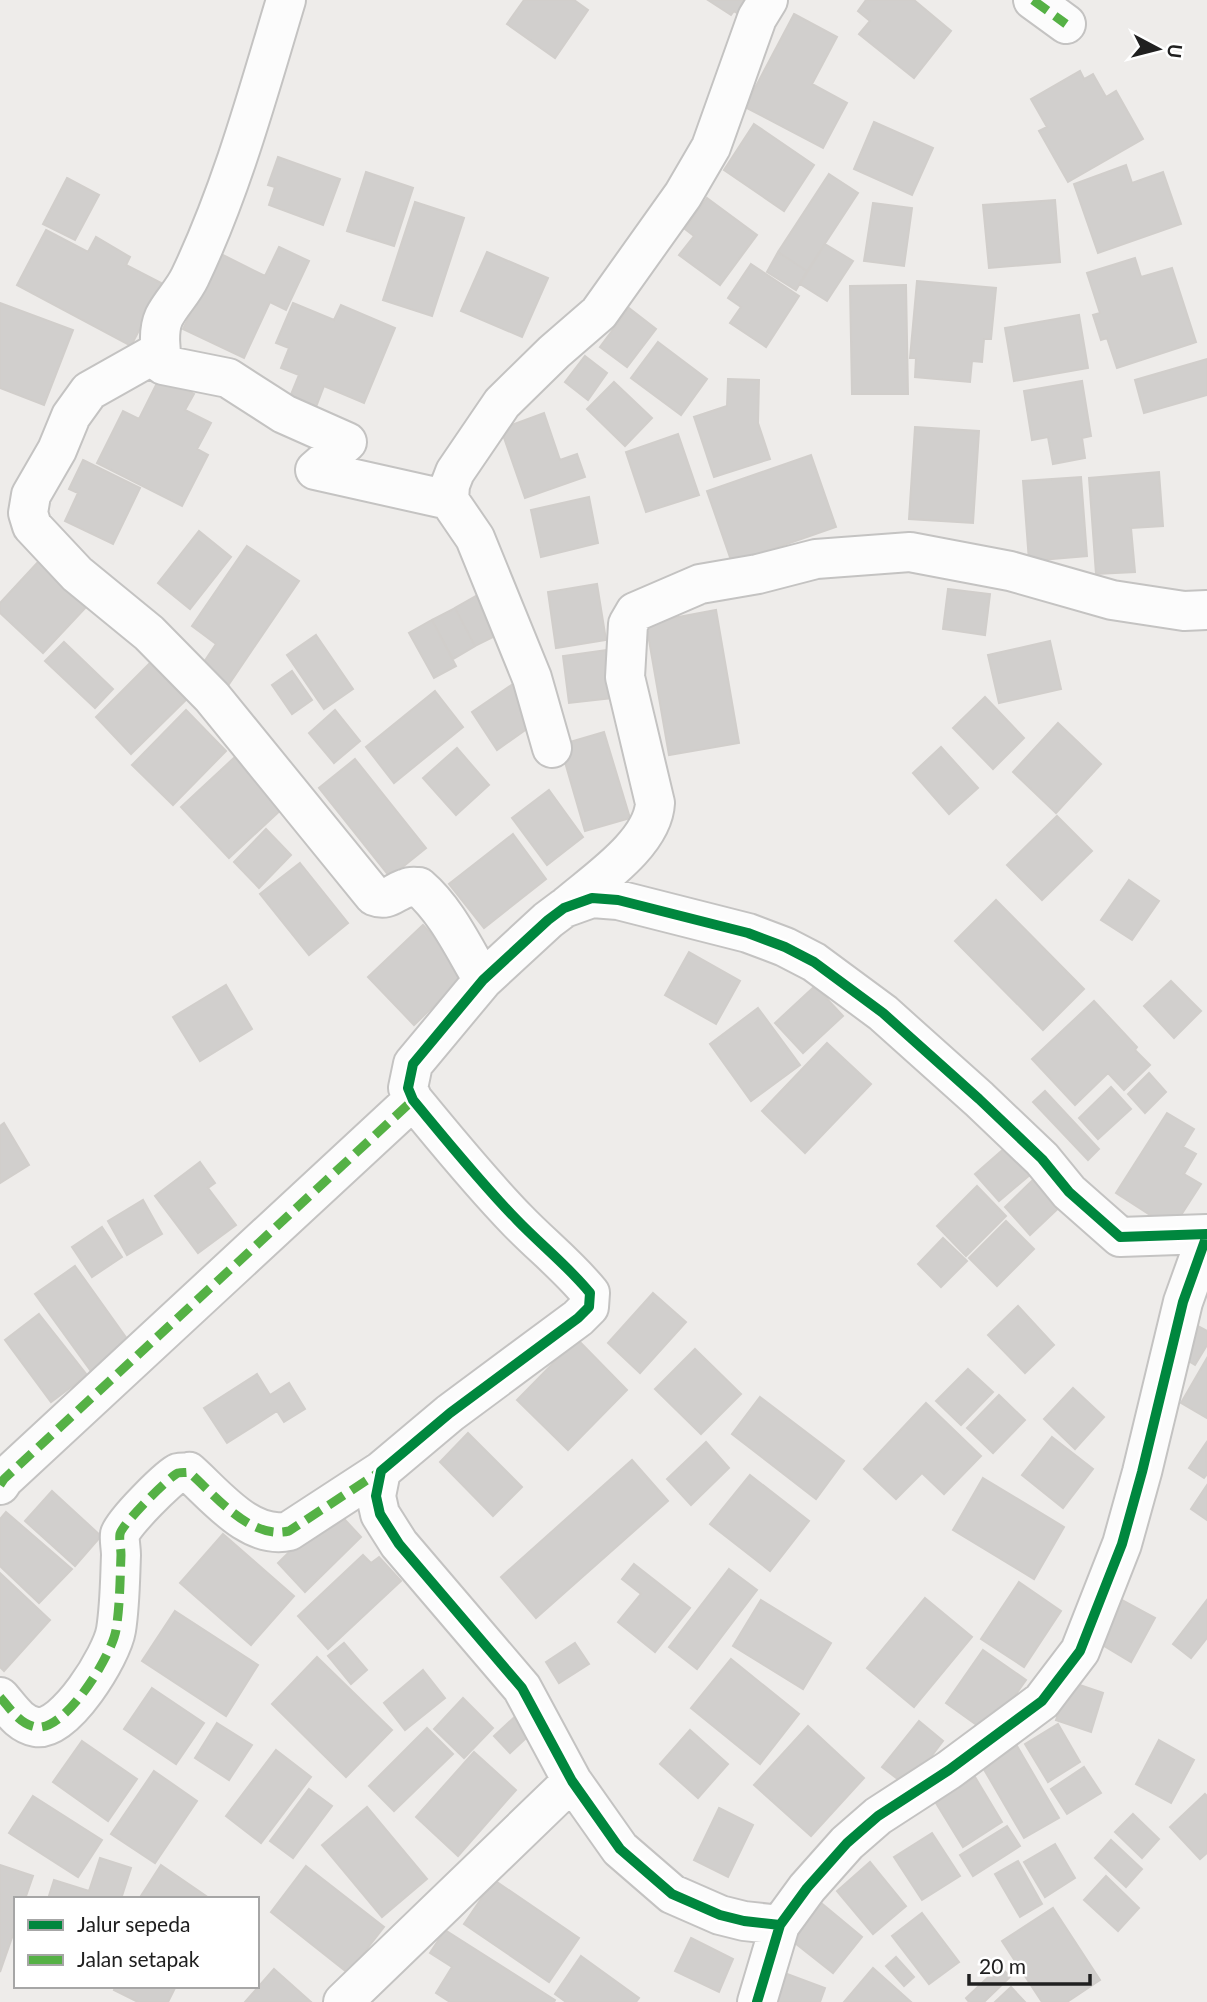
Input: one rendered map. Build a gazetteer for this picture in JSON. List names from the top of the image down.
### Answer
{
  "legend": ["Jalur sepeda", "Jalan setapak"],
  "scale_bar": "20 m",
  "north": "right"
}
